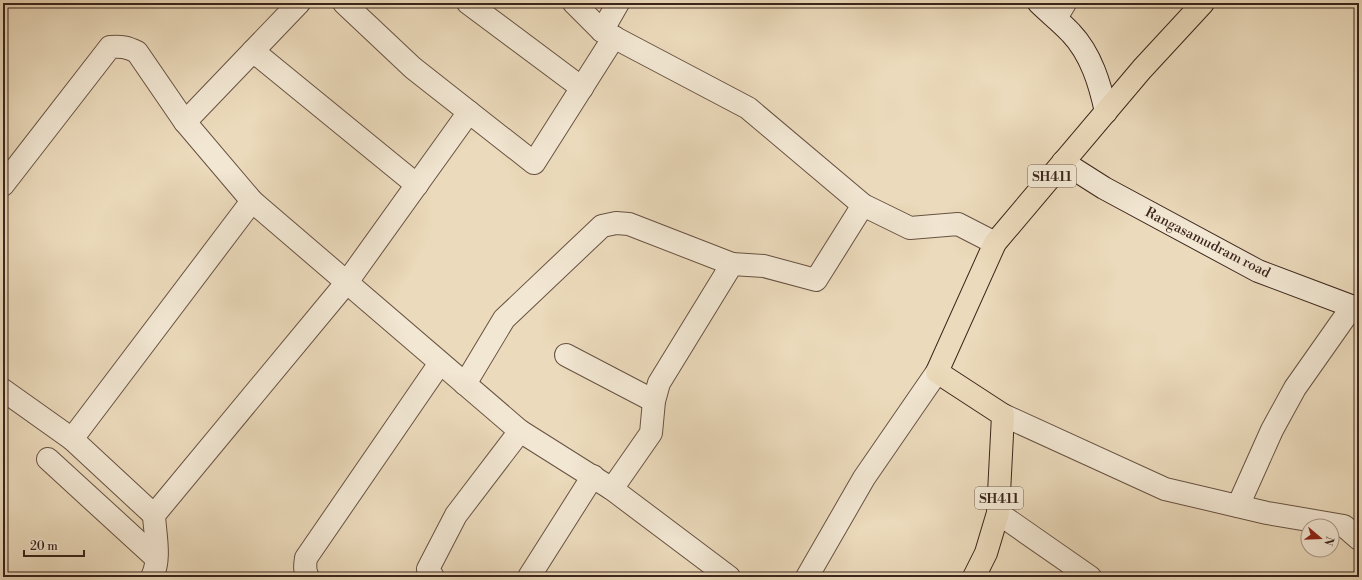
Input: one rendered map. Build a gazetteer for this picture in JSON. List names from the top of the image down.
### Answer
{
  "streets": {
    "main road": ["SH411"],
    "street": ["Rangasamudram road"]
  },
  "crossings": [
    ["SH411", "Rangasamudram road"]
  ],
  "scale_bar": "20 m",
  "north": "right"
}
